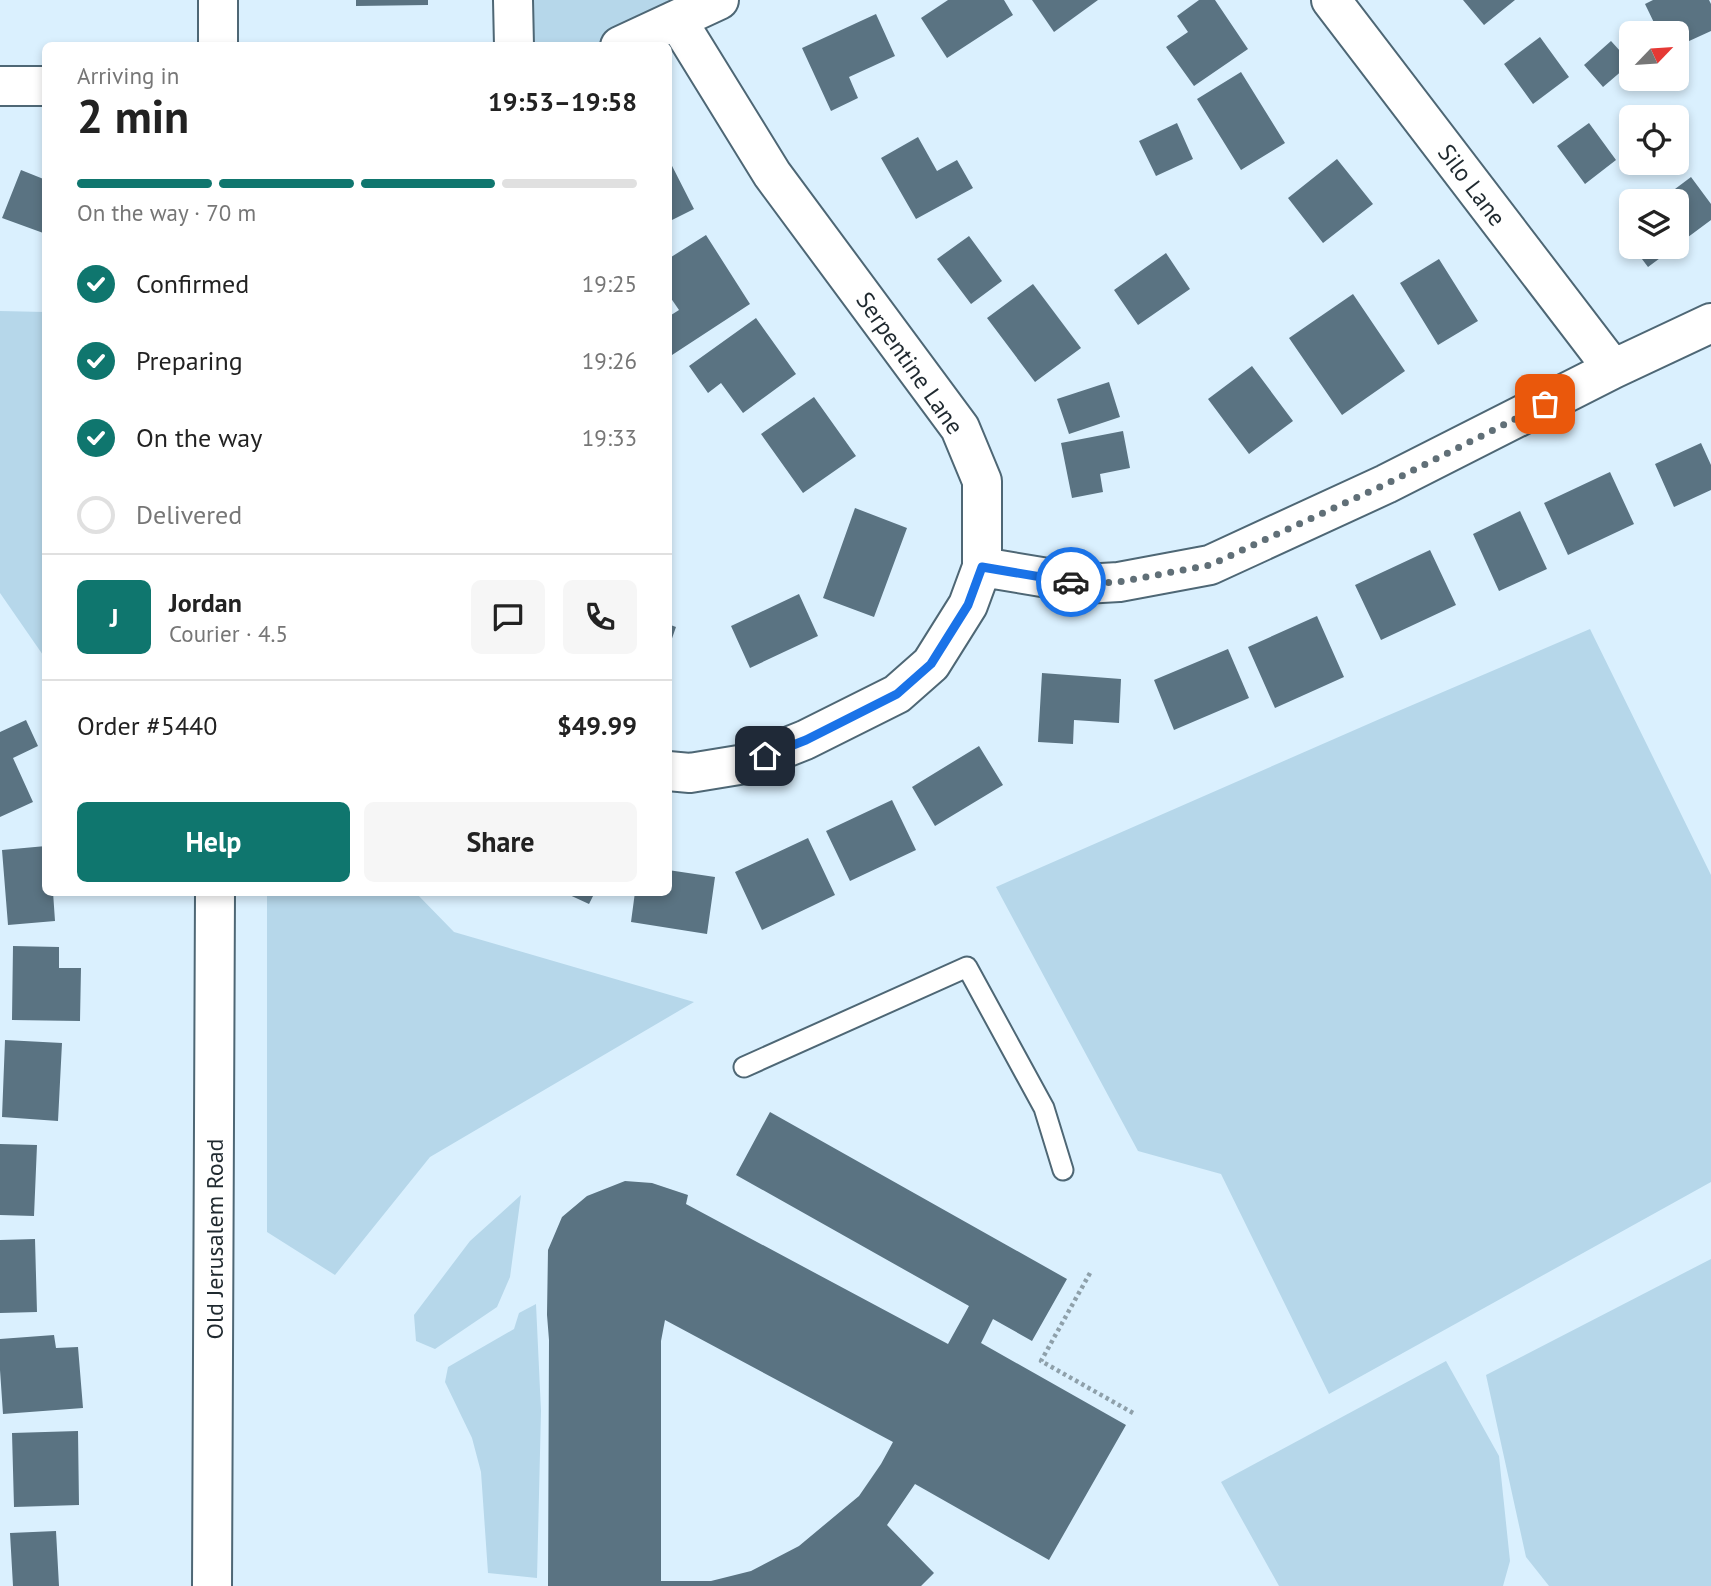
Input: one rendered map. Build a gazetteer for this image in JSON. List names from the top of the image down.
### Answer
{
  "streets": {
    "street": ["Silo Lane", "Serpentine Lane", "Old Jerusalem Road"]
  },
  "north": "top right",
  "page": {
    "heading": ["2 min", "Arriving in", "19:53–19:58"],
    "panel": [
      "Jordan",
      "Courier · 4.5",
      "Order #5440",
      "$49.99"
    ],
    "bar": "On the way · 70 m",
    "list": [
      ["Confirmed", "19:25"],
      ["Preparing", "19:26"],
      ["On the way", "19:33"],
      "Delivered"
    ],
    "round": "J",
    "buttons": ["Help", "Share"]
  }
}
